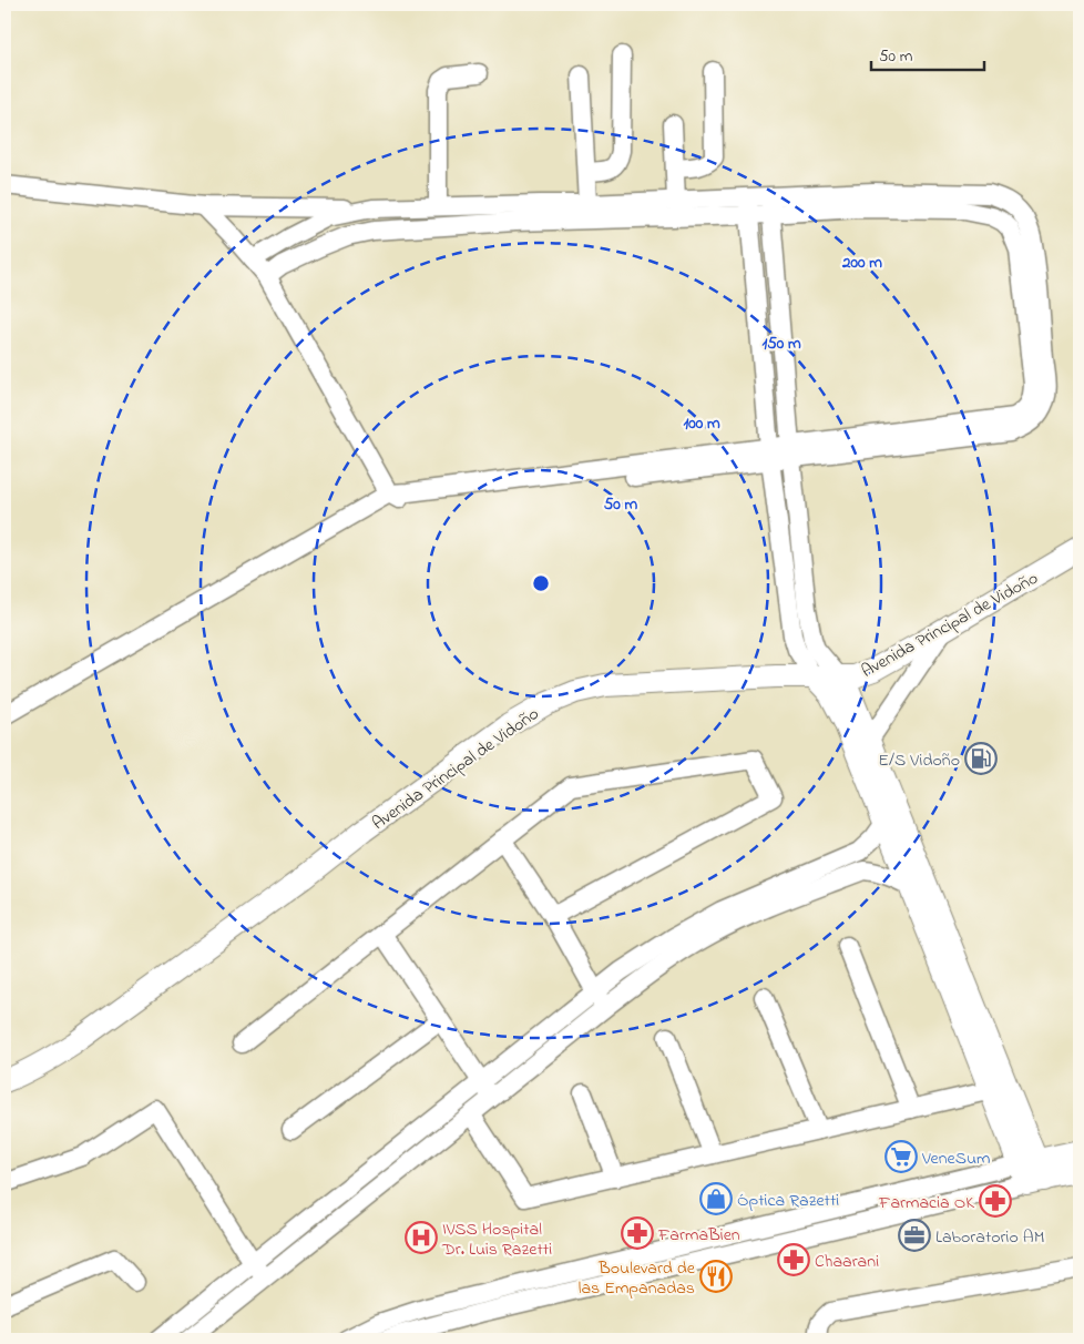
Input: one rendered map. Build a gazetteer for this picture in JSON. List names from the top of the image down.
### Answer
{
  "streets": {
    "main road": ["Avenida Principal de Vidoño"]
  },
  "places": {
    "fuel station": ["E/S Vidoño"],
    "supermarket": ["VeneSum"],
    "shop": ["Óptica Razetti"],
    "pharmacy": ["Farmacia OK", "FarmaBien", "Chaarani"],
    "office": ["Laboratorio AM"],
    "hospital": ["IVSS Hospital Dr. Luis Razetti"],
    "restaurant": ["Boulevard de las Empanadas"]
  },
  "scale_bar": "50 m",
  "rings": [
    "200 m",
    "150 m",
    "100 m",
    "50 m"
  ]
}
